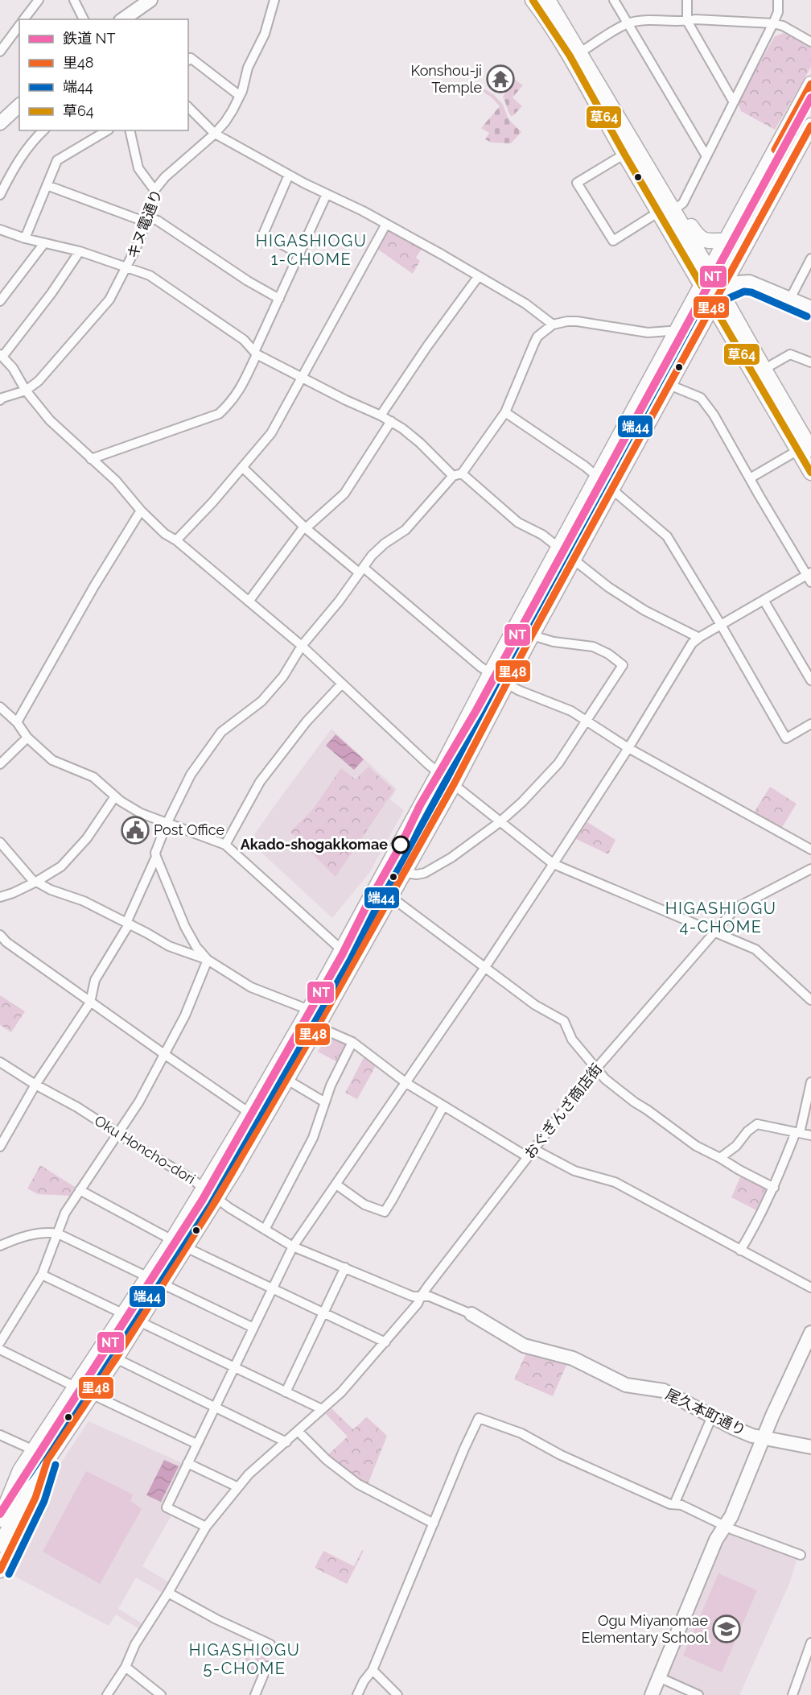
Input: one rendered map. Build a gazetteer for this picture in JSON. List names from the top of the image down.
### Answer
{
  "streets": {
    "street": [
      "キヌ電通り",
      "おぐぎんざ商店街",
      "Oku Honcho-dori",
      "尾久本町通り"
    ]
  },
  "crossings": [
    ["おぐぎんざ商店街", "Oku Honcho-dori"],
    ["Oku Honcho-dori", "尾久本町通り"]
  ],
  "districts": ["HIGASHIOGU 1-CHOME", "HIGASHIOGU 4-CHOME", "HIGASHIOGU 5-CHOME"],
  "places": {
    "temple": ["Konshou-ji Temple"],
    "public building": ["Post Office"],
    "other": ["Akado-shogakkomae"],
    "school or university": ["Ogu Miyanomae Elementary School"]
  },
  "lines": [
    "transit line 草64",
    "transit line 里48",
    "rail line NT",
    "transit line 端44"
  ],
  "legend": [
    "鉄道 NT",
    "里48",
    "端44",
    "草64"
  ]
}
